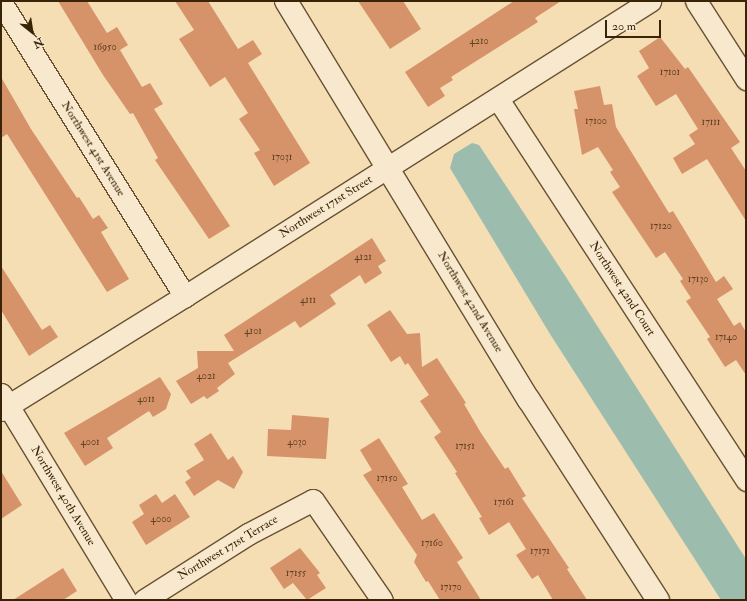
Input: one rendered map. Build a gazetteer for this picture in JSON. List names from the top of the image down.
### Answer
{
  "streets": {
    "street": [
      "Northwest 41st Avenue",
      "Northwest 171st Street",
      "Northwest 42nd Court",
      "Northwest 42nd Avenue",
      "Northwest 40th Avenue",
      "Northwest 171st Terrace"
    ]
  },
  "crossings": [
    ["Northwest 41st Avenue", "Northwest 171st Street"],
    ["Northwest 171st Street", "Northwest 42nd Court"],
    ["Northwest 171st Street", "Northwest 42nd Avenue"],
    ["Northwest 171st Street", "Northwest 40th Avenue"]
  ],
  "house_numbers": [
    "4210",
    "16950",
    "17101",
    "17100",
    "17111",
    "17031",
    "17120",
    "4121",
    "17130",
    "4111",
    "4101",
    "17140",
    "4021",
    "4011",
    "4001",
    "4030",
    "17151",
    "17150",
    "17161",
    "4000",
    "17160",
    "17171",
    "17155",
    "17170"
  ],
  "scale_bar": "20 m",
  "north": "bottom right"
}
